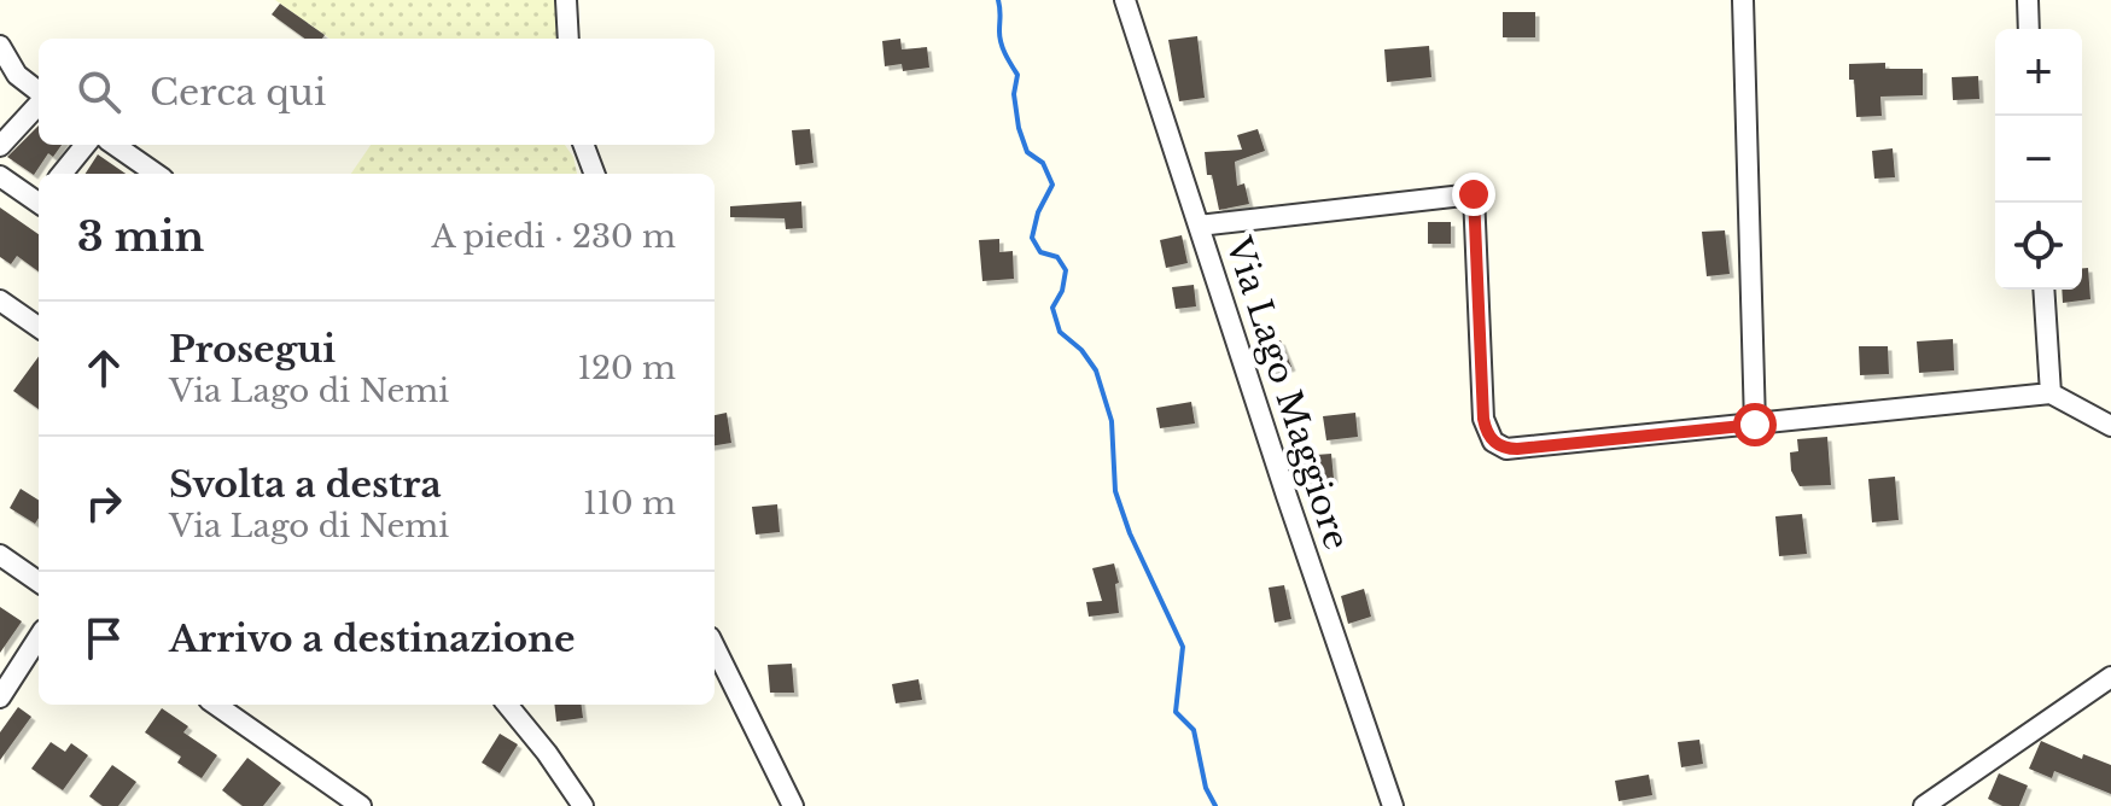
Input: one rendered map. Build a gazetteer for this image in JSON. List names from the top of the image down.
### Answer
{
  "streets": {
    "street": ["Via Lago Maggiore"]
  },
  "page": {
    "map_buttons": ["+", "−"],
    "search": "Cerca qui",
    "heading": ["3 min", "A piedi · 230 m"],
    "list": [
      ["Prosegui", "Via Lago di Nemi", "120 m"],
      ["Svolta a destra", "Via Lago di Nemi", "110 m"],
      "Arrivo a destinazione"
    ]
  }
}
